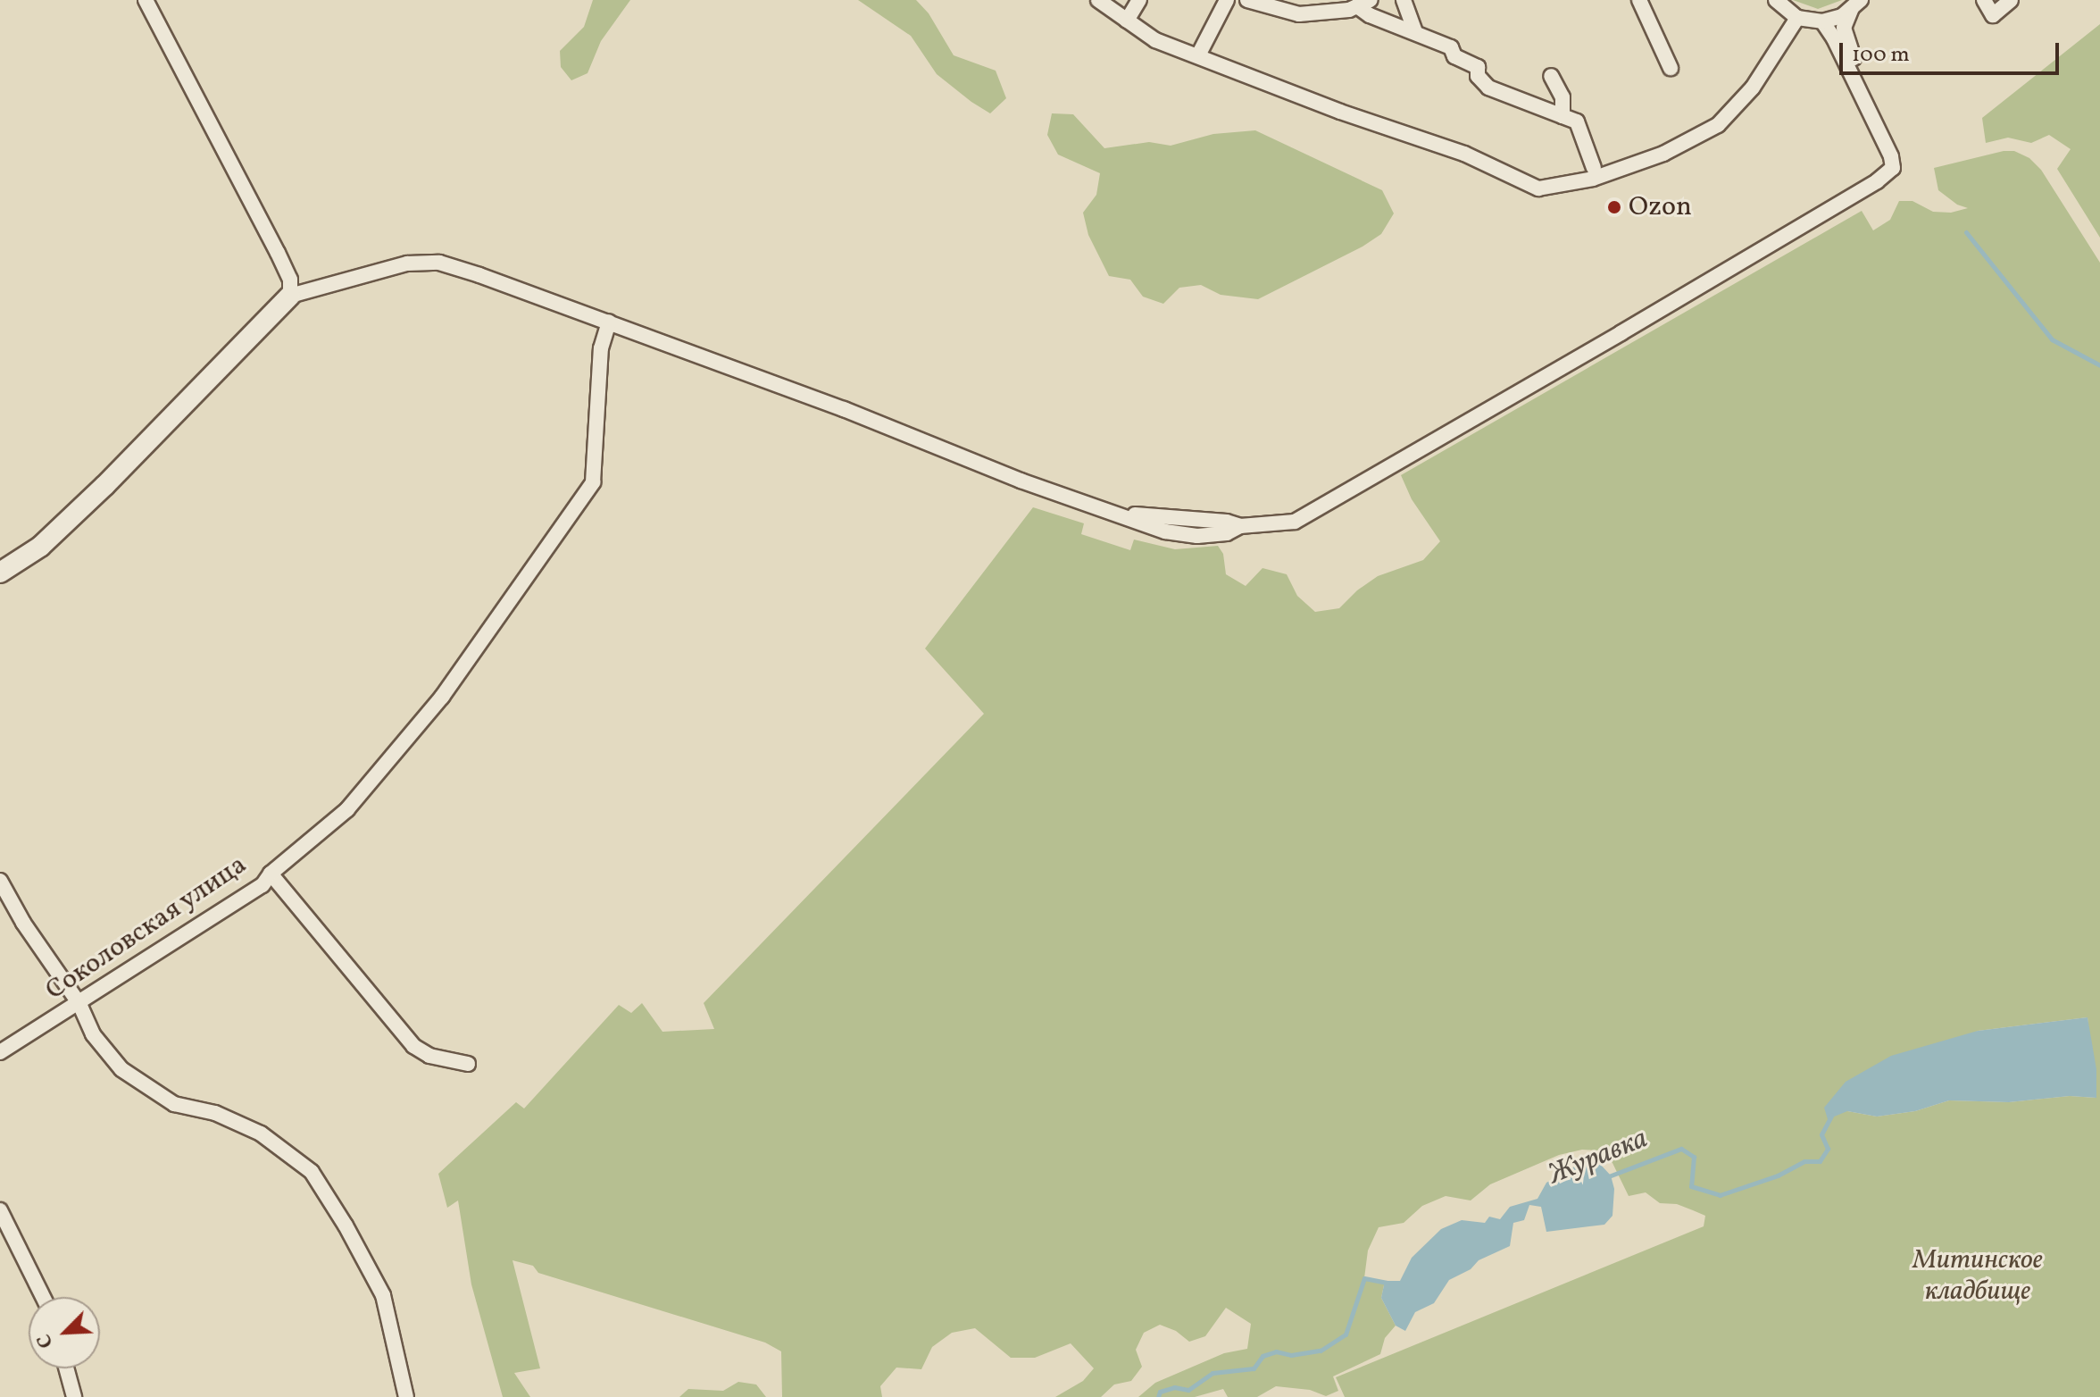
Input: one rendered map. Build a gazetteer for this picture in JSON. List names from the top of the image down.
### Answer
{
  "streets": {
    "street": ["Соколовская улица"]
  },
  "water": ["Журавка"],
  "parks": ["Митинское кладбище"],
  "places": ["Ozon"],
  "scale_bar": "100 m",
  "north": "bottom left"
}
